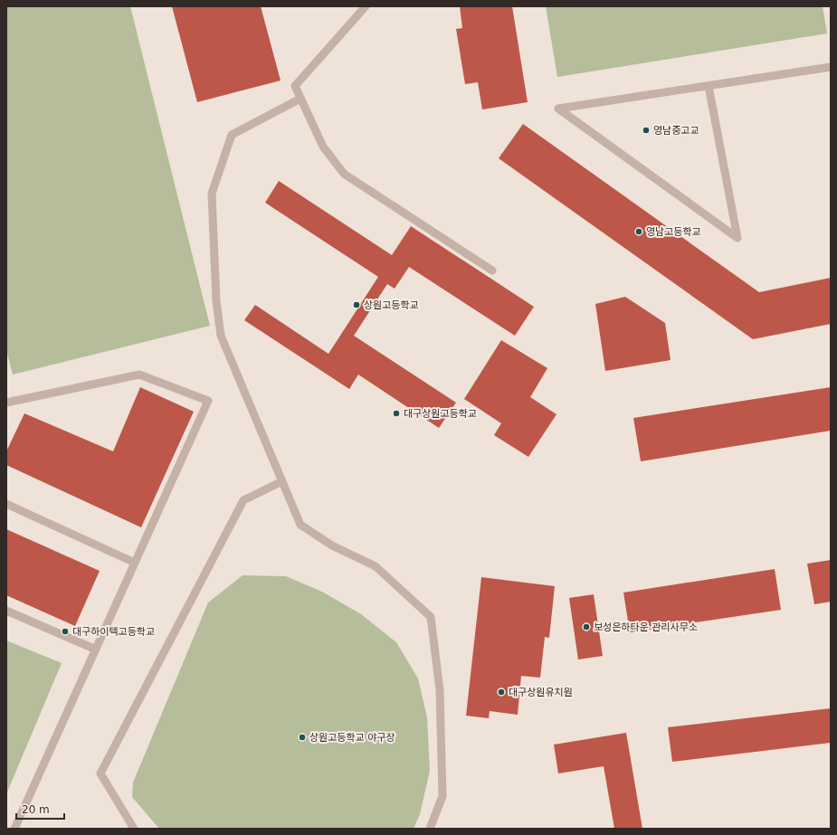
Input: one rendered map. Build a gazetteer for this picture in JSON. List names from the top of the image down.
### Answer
{
  "places": [
    "영남중고교",
    "영남고등학교",
    "상원고등학교",
    "대구상원고등학교",
    "보성은하타운 관리사무소",
    "대구하이텍고등학교",
    "대구상원유치원",
    "상원고등학교 야구장"
  ],
  "scale_bar": "20 m"
}
